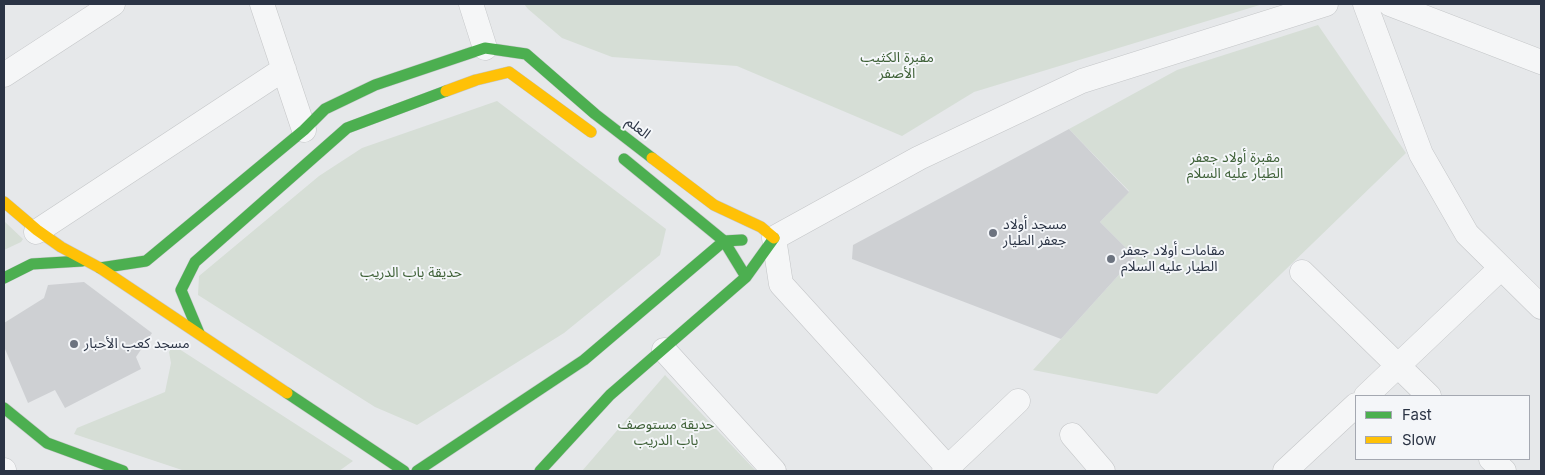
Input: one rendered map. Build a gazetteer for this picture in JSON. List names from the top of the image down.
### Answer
{
  "streets": {
    "main road": ["العلم"]
  },
  "parks": [
    "مقبرة الكثيب الأصفر",
    "مقبرة أولاد جعفر الطيار عليه السلام",
    "حديقة باب الدريب",
    "حديقة مستوصف باب الدريب"
  ],
  "places": ["مسجد أولاد جعفر الطيار", "مقامات أولاد جعفر الطيار عليه السلام", "مسجد كعب الأحبار"],
  "legend": ["Fast", "Slow"]
}
